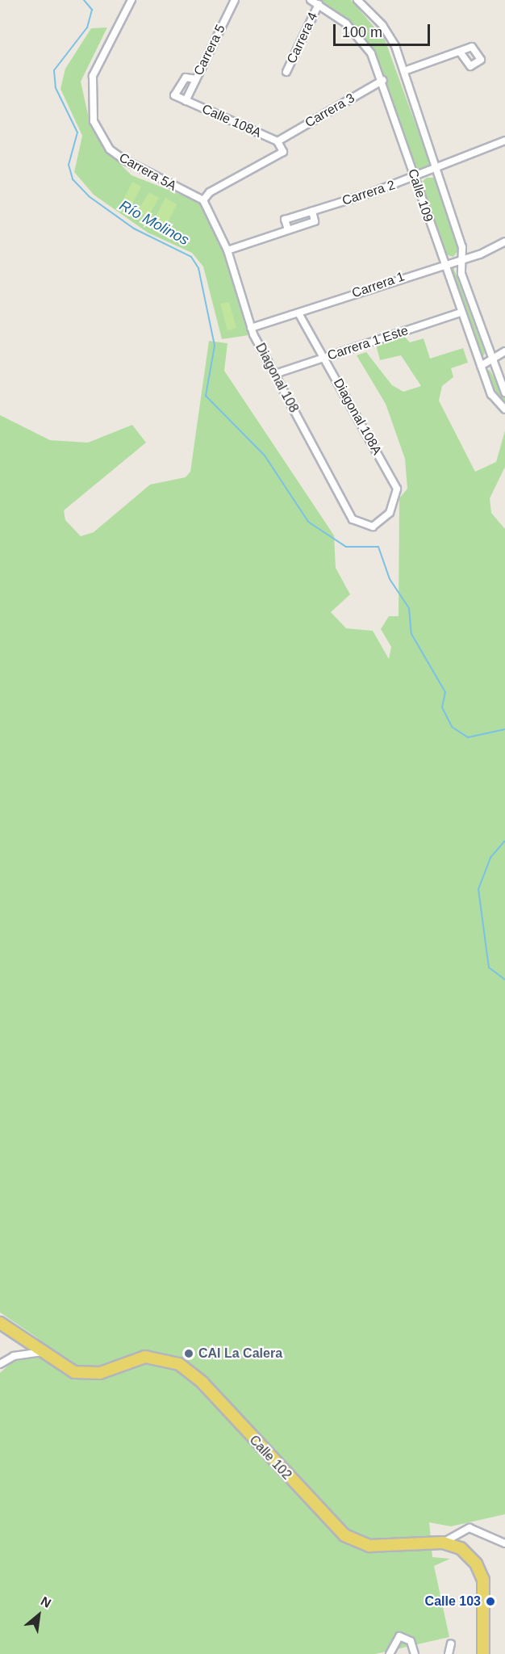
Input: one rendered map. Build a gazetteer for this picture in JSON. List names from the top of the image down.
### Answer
{
  "streets": {
    "main road": ["Calle 102"],
    "street": [
      "Carrera 4",
      "Carrera 5",
      "Carrera 3",
      "Calle 108A",
      "Carrera 5A",
      "Carrera 2",
      "Calle 109",
      "Carrera 1",
      "Carrera 1 Este",
      "Diagonal 108",
      "Diagonal 108A"
    ]
  },
  "crossings": [
    ["Carrera 4", "Calle 109"],
    ["Carrera 5", "Calle 108A"],
    ["Carrera 3", "Calle 108A"],
    ["Carrera 3", "Calle 109"],
    ["Calle 108A", "Carrera 5A"],
    ["Calle 108A", "Diagonal 108"],
    ["Carrera 5A", "Diagonal 108"],
    ["Carrera 2", "Calle 109"],
    ["Calle 109", "Carrera 1"],
    ["Calle 109", "Carrera 1 Este"],
    ["Carrera 1", "Diagonal 108"],
    ["Carrera 1", "Diagonal 108A"],
    ["Carrera 1 Este", "Diagonal 108"],
    ["Carrera 1 Este", "Diagonal 108A"],
    ["Diagonal 108", "Diagonal 108A"]
  ],
  "water": ["Río Molinos"],
  "places": ["CAI La Calera", "Calle 103"],
  "scale_bar": "100 m",
  "north": "top right"
}
